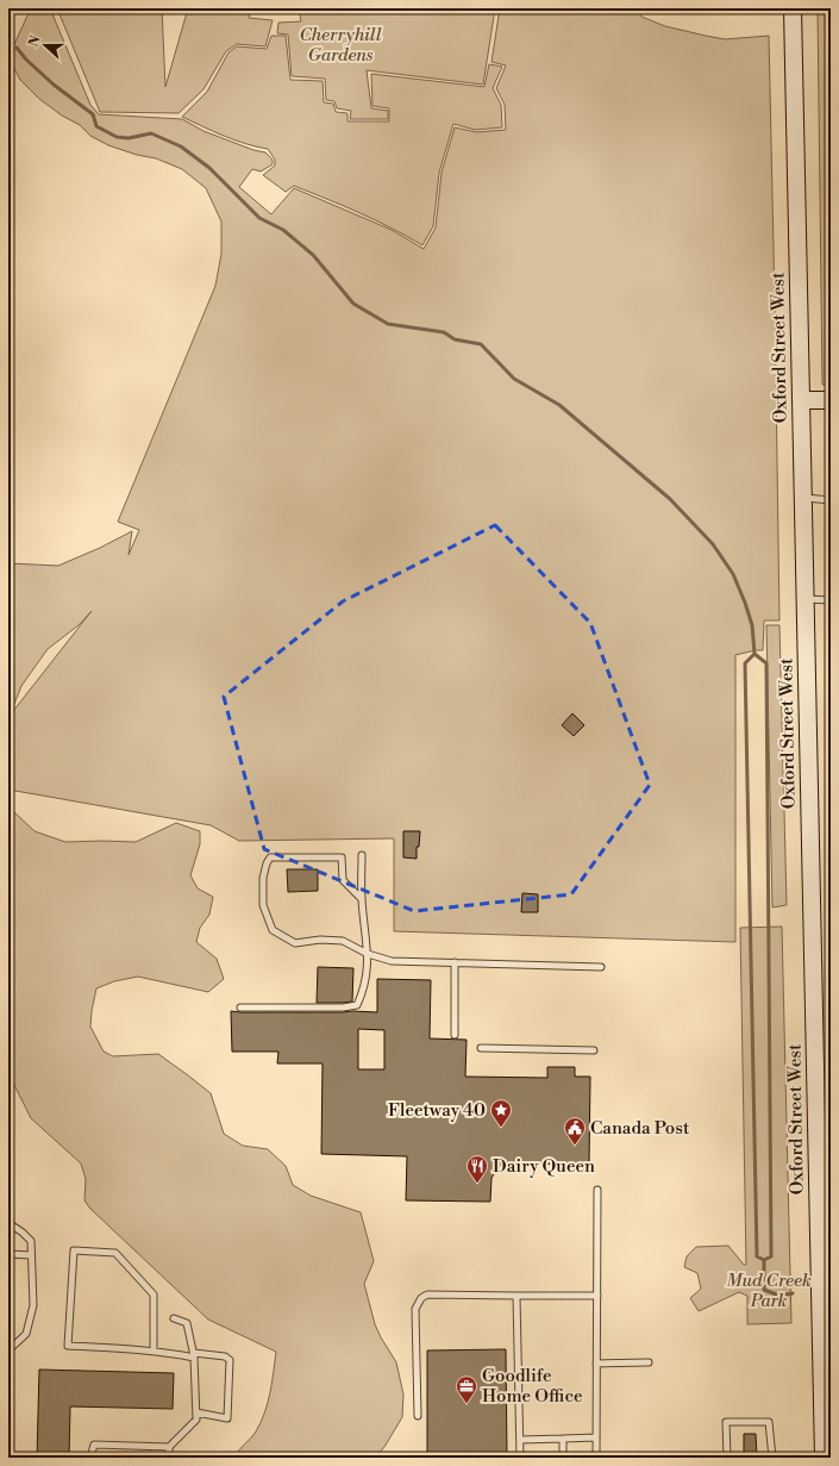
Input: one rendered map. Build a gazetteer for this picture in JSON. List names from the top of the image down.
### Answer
{
  "streets": {
    "main road": ["Oxford Street West"]
  },
  "parks": ["Cherryhill Gardens", "Mud Creek Park"],
  "places": {
    "place": ["Fleetway 40"],
    "public building": ["Canada Post"],
    "restaurant": ["Dairy Queen"],
    "office": ["Goodlife Home Office"]
  },
  "north": "left"
}
